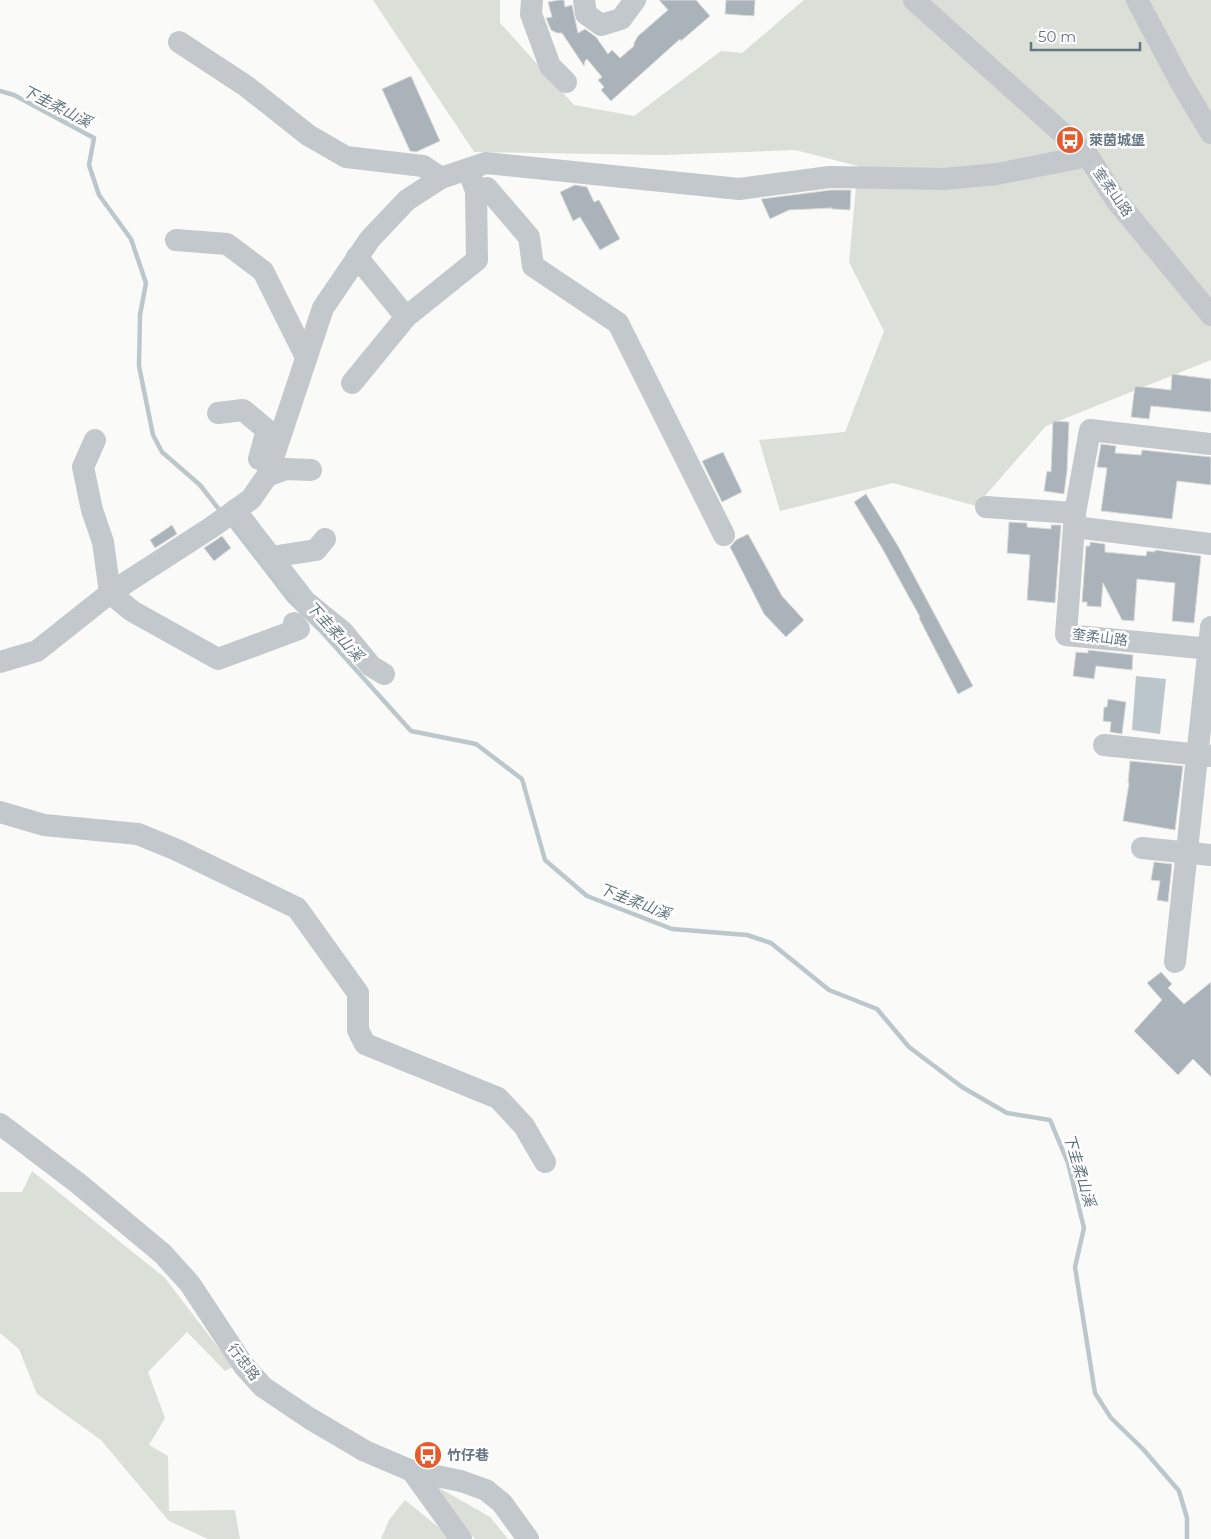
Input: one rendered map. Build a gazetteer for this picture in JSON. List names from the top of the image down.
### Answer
{
  "streets": {
    "street": ["奎柔山路", "行忠路"]
  },
  "water": ["下圭柔山溪"],
  "places": {
    "bus stop": ["萊茵城堡", "竹仔巷"]
  },
  "scale_bar": "50 m"
}
